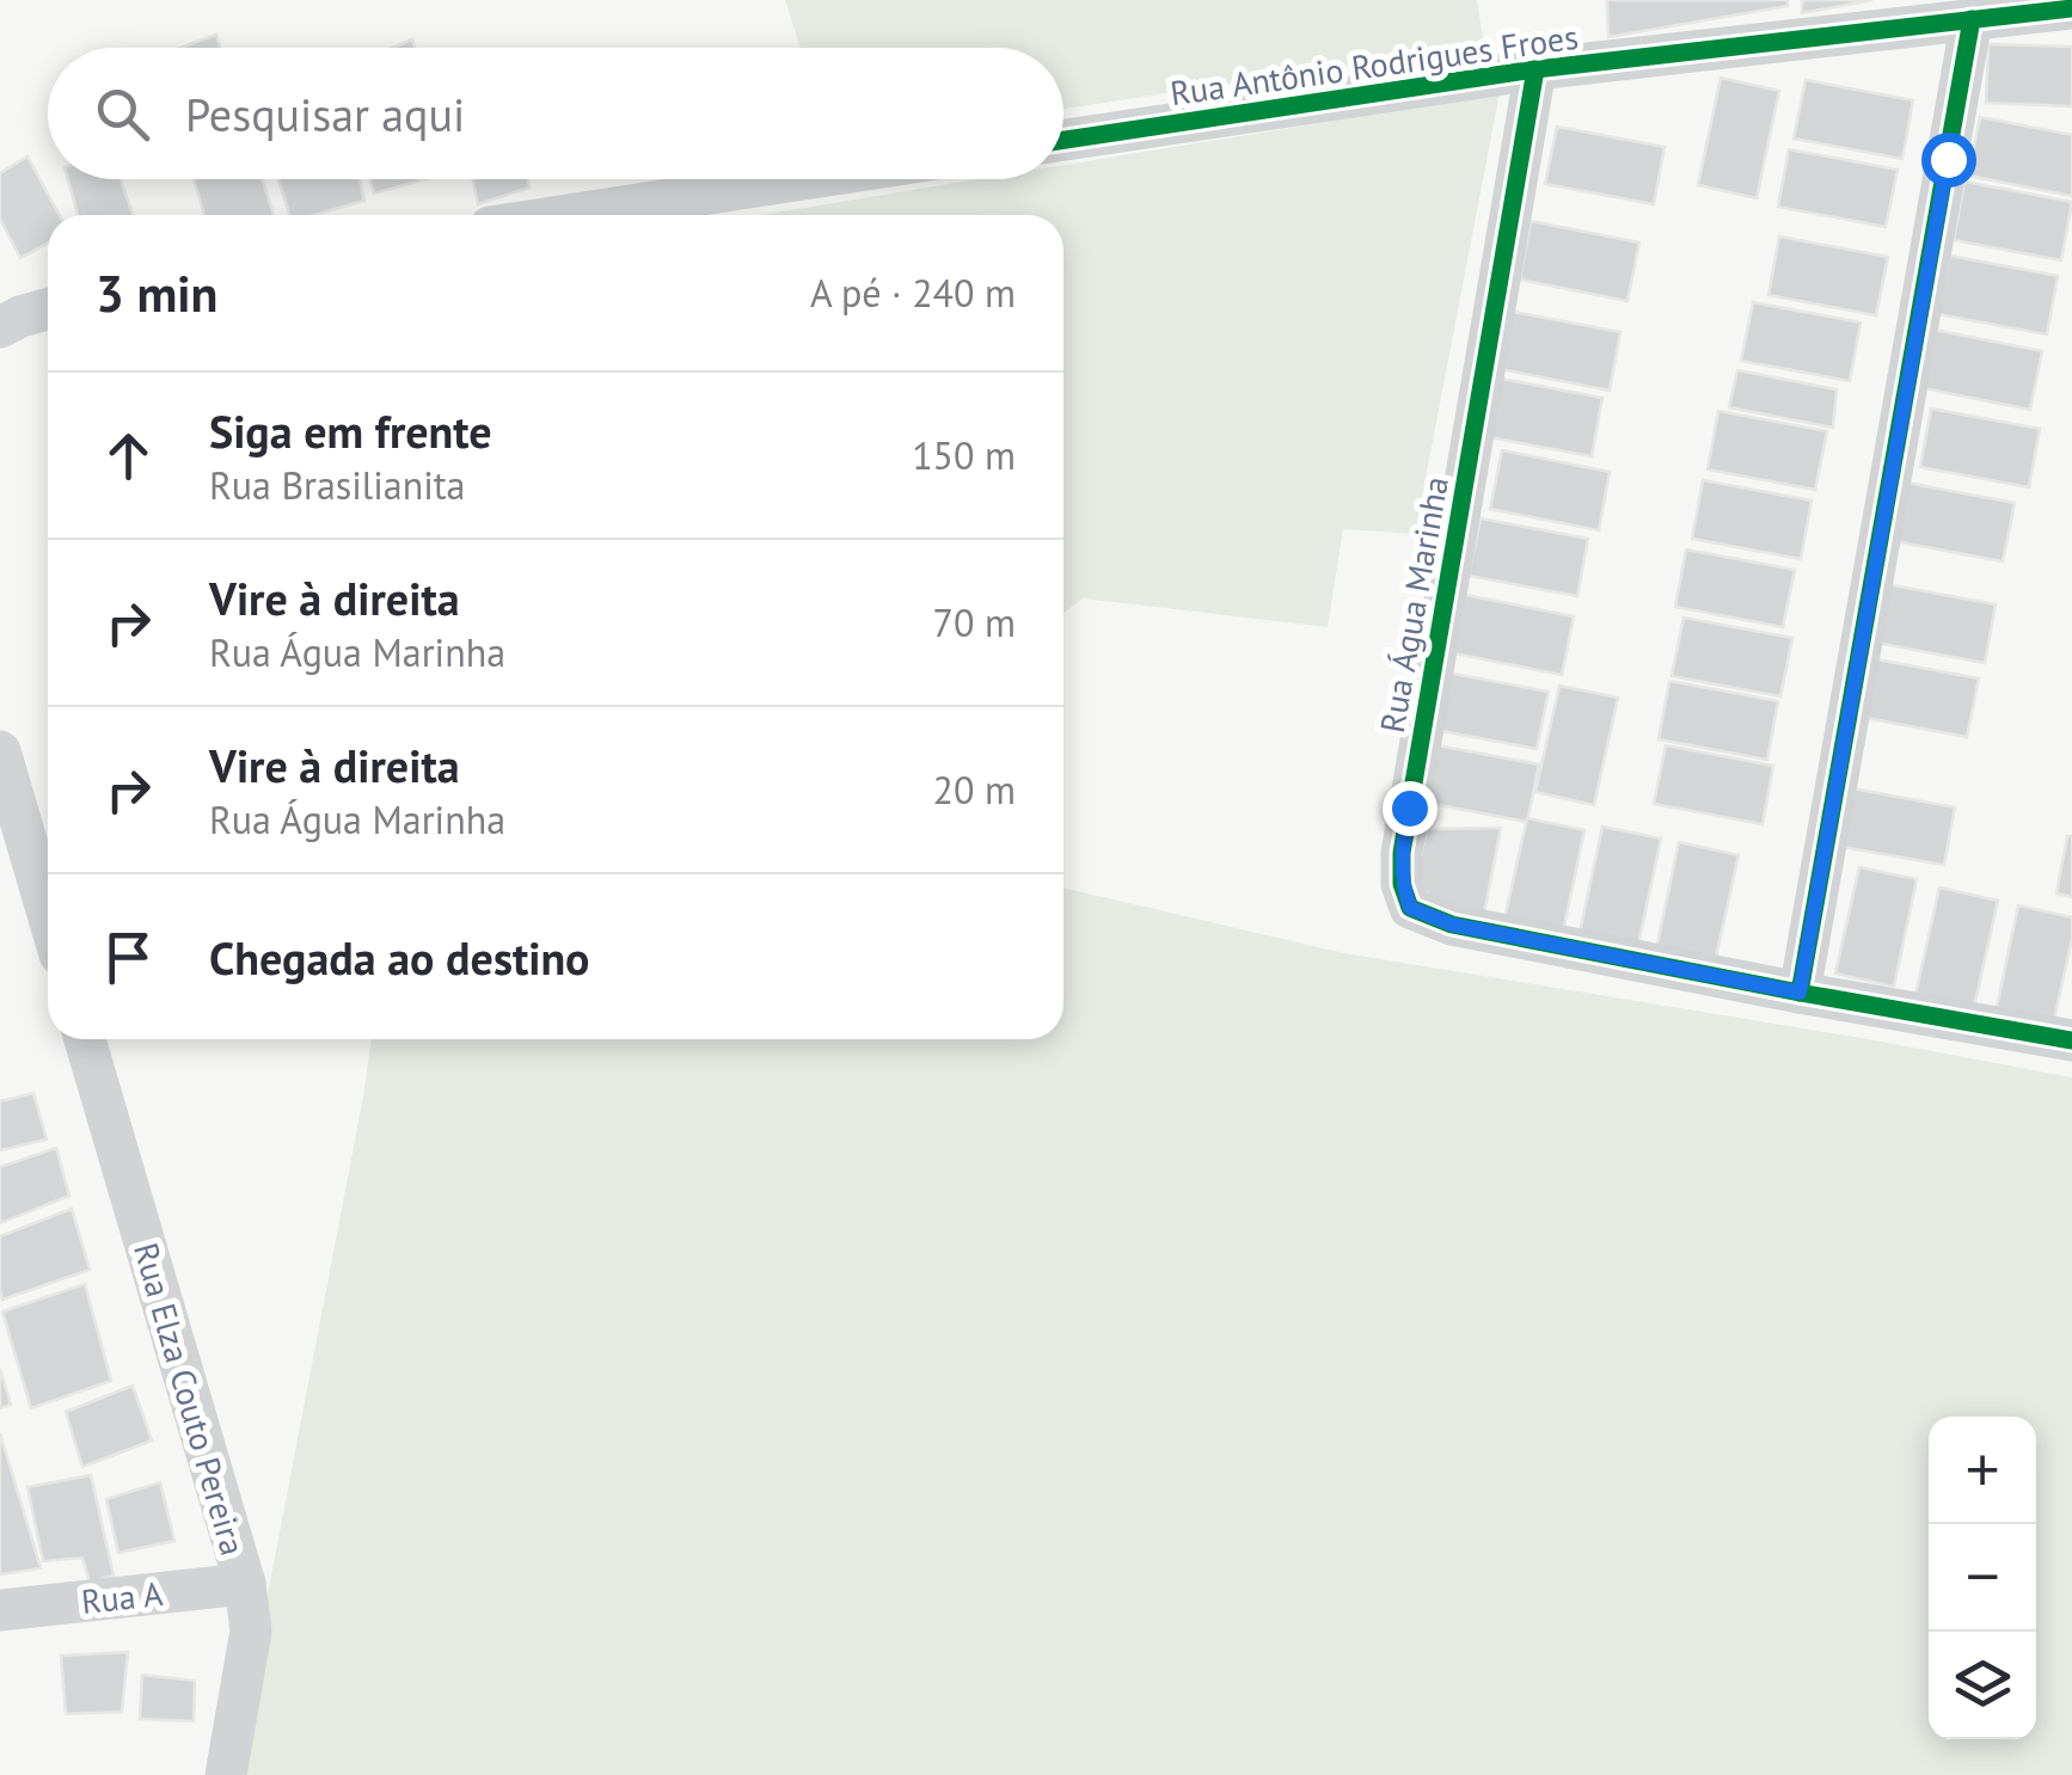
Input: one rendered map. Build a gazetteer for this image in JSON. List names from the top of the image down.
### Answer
{
  "streets": {
    "street": [
      "Rua Antônio Rodrigues Froes",
      "Rua Água Marinha",
      "Rua Elza Couto Pereira",
      "Rua A"
    ]
  },
  "crossings": [
    ["Rua Antônio Rodrigues Froes", "Rua Água Marinha"],
    ["Rua Elza Couto Pereira", "Rua A"]
  ],
  "page": {
    "search": "Pesquisar aqui",
    "heading": ["3 min", "A pé · 240 m"],
    "list": [
      ["Siga em frente", "Rua Brasilianita", "150 m"],
      ["Vire à direita", "Rua Água Marinha", "70 m"],
      ["Vire à direita", "Rua Água Marinha", "20 m"],
      "Chegada ao destino"
    ],
    "map_buttons": ["+", "−"]
  }
}
